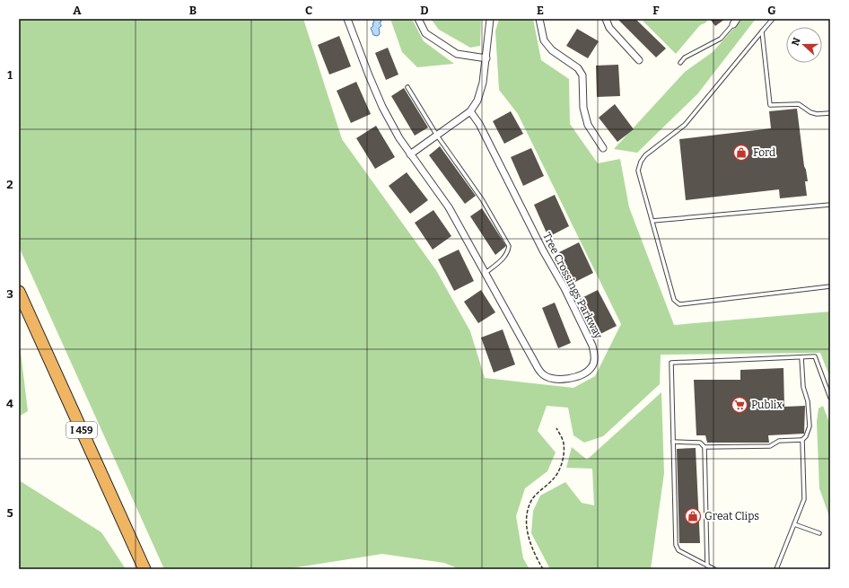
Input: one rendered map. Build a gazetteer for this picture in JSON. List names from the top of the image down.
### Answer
{
  "streets": {
    "highway": ["I 459"],
    "street": ["Tree Crossings Parkway"]
  },
  "places": {
    "shop": ["Ford", "Great Clips"],
    "supermarket": ["Publix"]
  },
  "north": "left",
  "grid": {
    "columns": [
      "A",
      "B",
      "C",
      "D",
      "E",
      "F",
      "G"
    ],
    "rows": [
      "1",
      "2",
      "3",
      "4",
      "5"
    ]
  }
}
